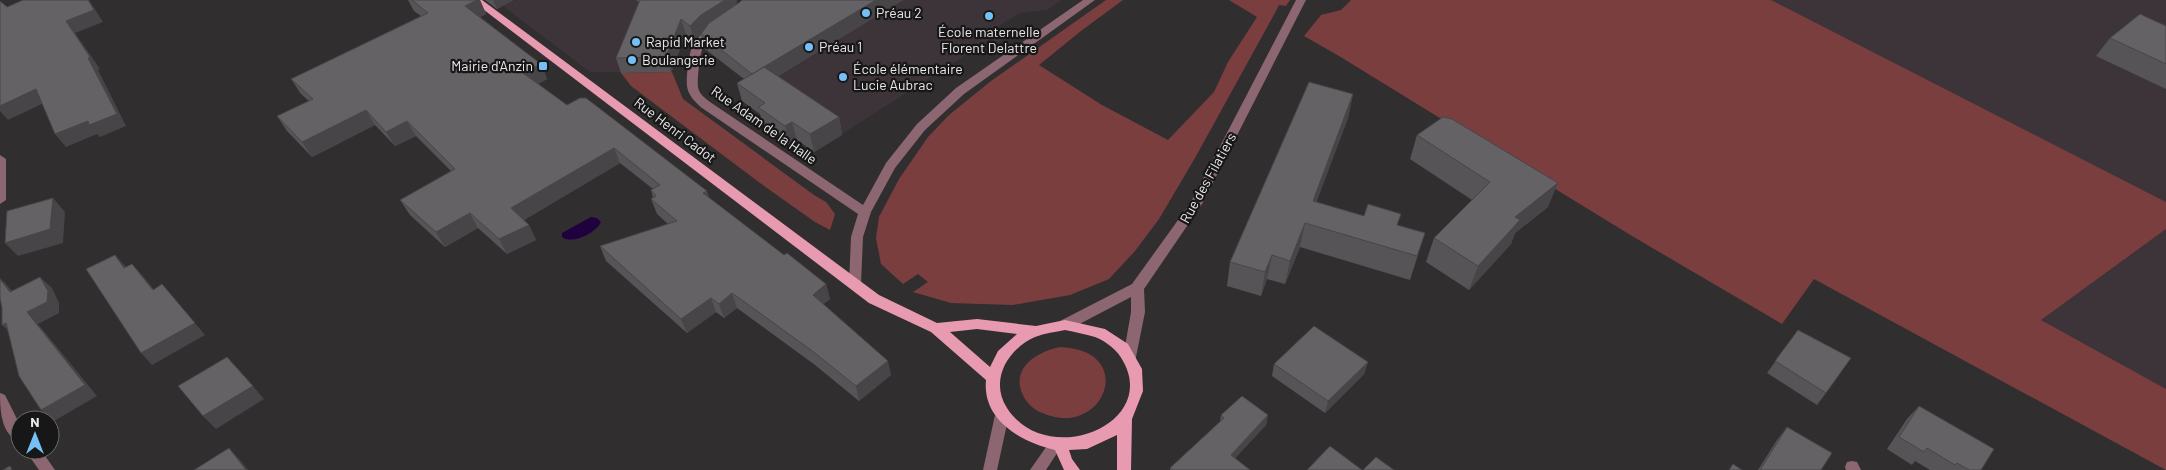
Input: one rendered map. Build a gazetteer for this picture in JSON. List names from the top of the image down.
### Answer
{
  "streets": {
    "main road": ["Rue Henri Cadot"],
    "street": ["Rue Adam de la Halle", "Rue des Filatiers"]
  },
  "places": {
    "other": [
      "Préau 2",
      "École maternelle Florent Delattre",
      "Rapid Market",
      "Préau 1",
      "Boulangerie",
      "École élémentaire Lucie Aubrac"
    ],
    "transit": ["Mairie d'Anzin"]
  },
  "north": "top"
}
